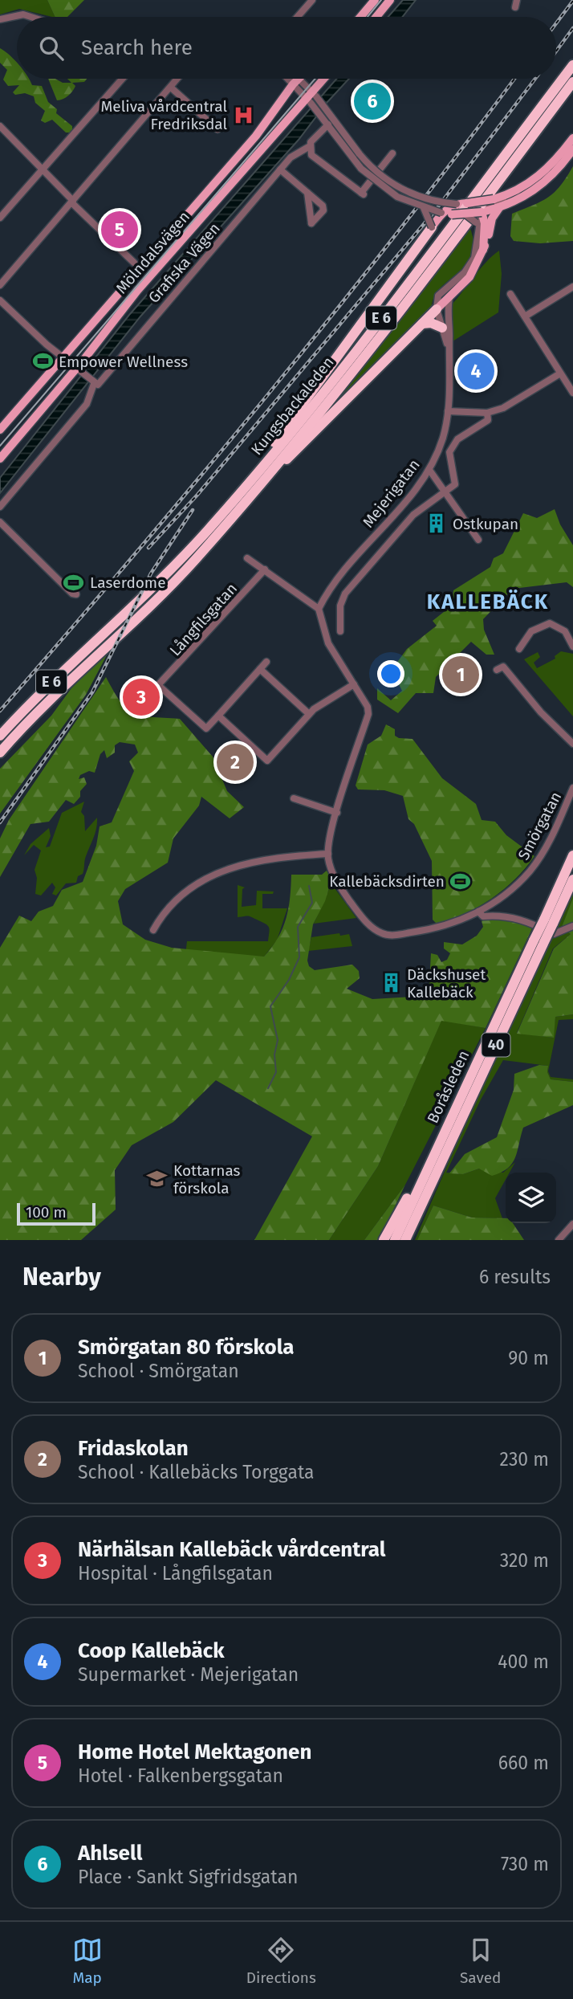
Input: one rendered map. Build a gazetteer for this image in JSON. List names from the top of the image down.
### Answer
{
  "streets": {
    "highway": [
      "E 6",
      "Kungsbackaleden",
      "40",
      "Boråsleden"
    ],
    "main road": ["Mölndalsvägen"],
    "street": [
      "Grafiska Vägen",
      "Mejerigatan",
      "Långfilsgatan",
      "Smörgatan"
    ]
  },
  "districts": ["KALLEBÄCK"],
  "places": {
    "hospital": ["Meliva vårdcentral Fredriksdal"],
    "sports": ["Empower Wellness", "Laserdome", "Kallebäcksdirten"],
    "building": ["Ostkupan", "Däckshuset Kallebäck"],
    "school or university": ["Kottarnas förskola"]
  },
  "scale_bar": "100 m",
  "page": {
    "search": "Search here",
    "pins": [
      "6",
      "5",
      "4",
      "1",
      "3",
      "2"
    ],
    "scale": "100 m",
    "heading": ["Nearby", "6 results"],
    "list": [
      {
        "mark": "1",
        "name": "Smörgatan 80 förskola",
        "note": "School · Smörgatan",
        "value": "90 m"
      },
      {
        "mark": "2",
        "name": "Fridaskolan",
        "note": "School · Kallebäcks Torggata",
        "value": "230 m"
      },
      {
        "mark": "3",
        "name": "Närhälsan Kallebäck vårdcentral",
        "note": "Hospital · Långfilsgatan",
        "value": "320 m"
      },
      {
        "mark": "4",
        "name": "Coop Kallebäck",
        "note": "Supermarket · Mejerigatan",
        "value": "400 m"
      },
      {
        "mark": "5",
        "name": "Home Hotel Mektagonen",
        "note": "Hotel · Falkenbergsgatan",
        "value": "660 m"
      },
      {
        "mark": "6",
        "name": "Ahlsell",
        "note": "Place · Sankt Sigfridsgatan",
        "value": "730 m"
      }
    ],
    "nav": ["Map", "Directions", "Saved"]
  }
}
